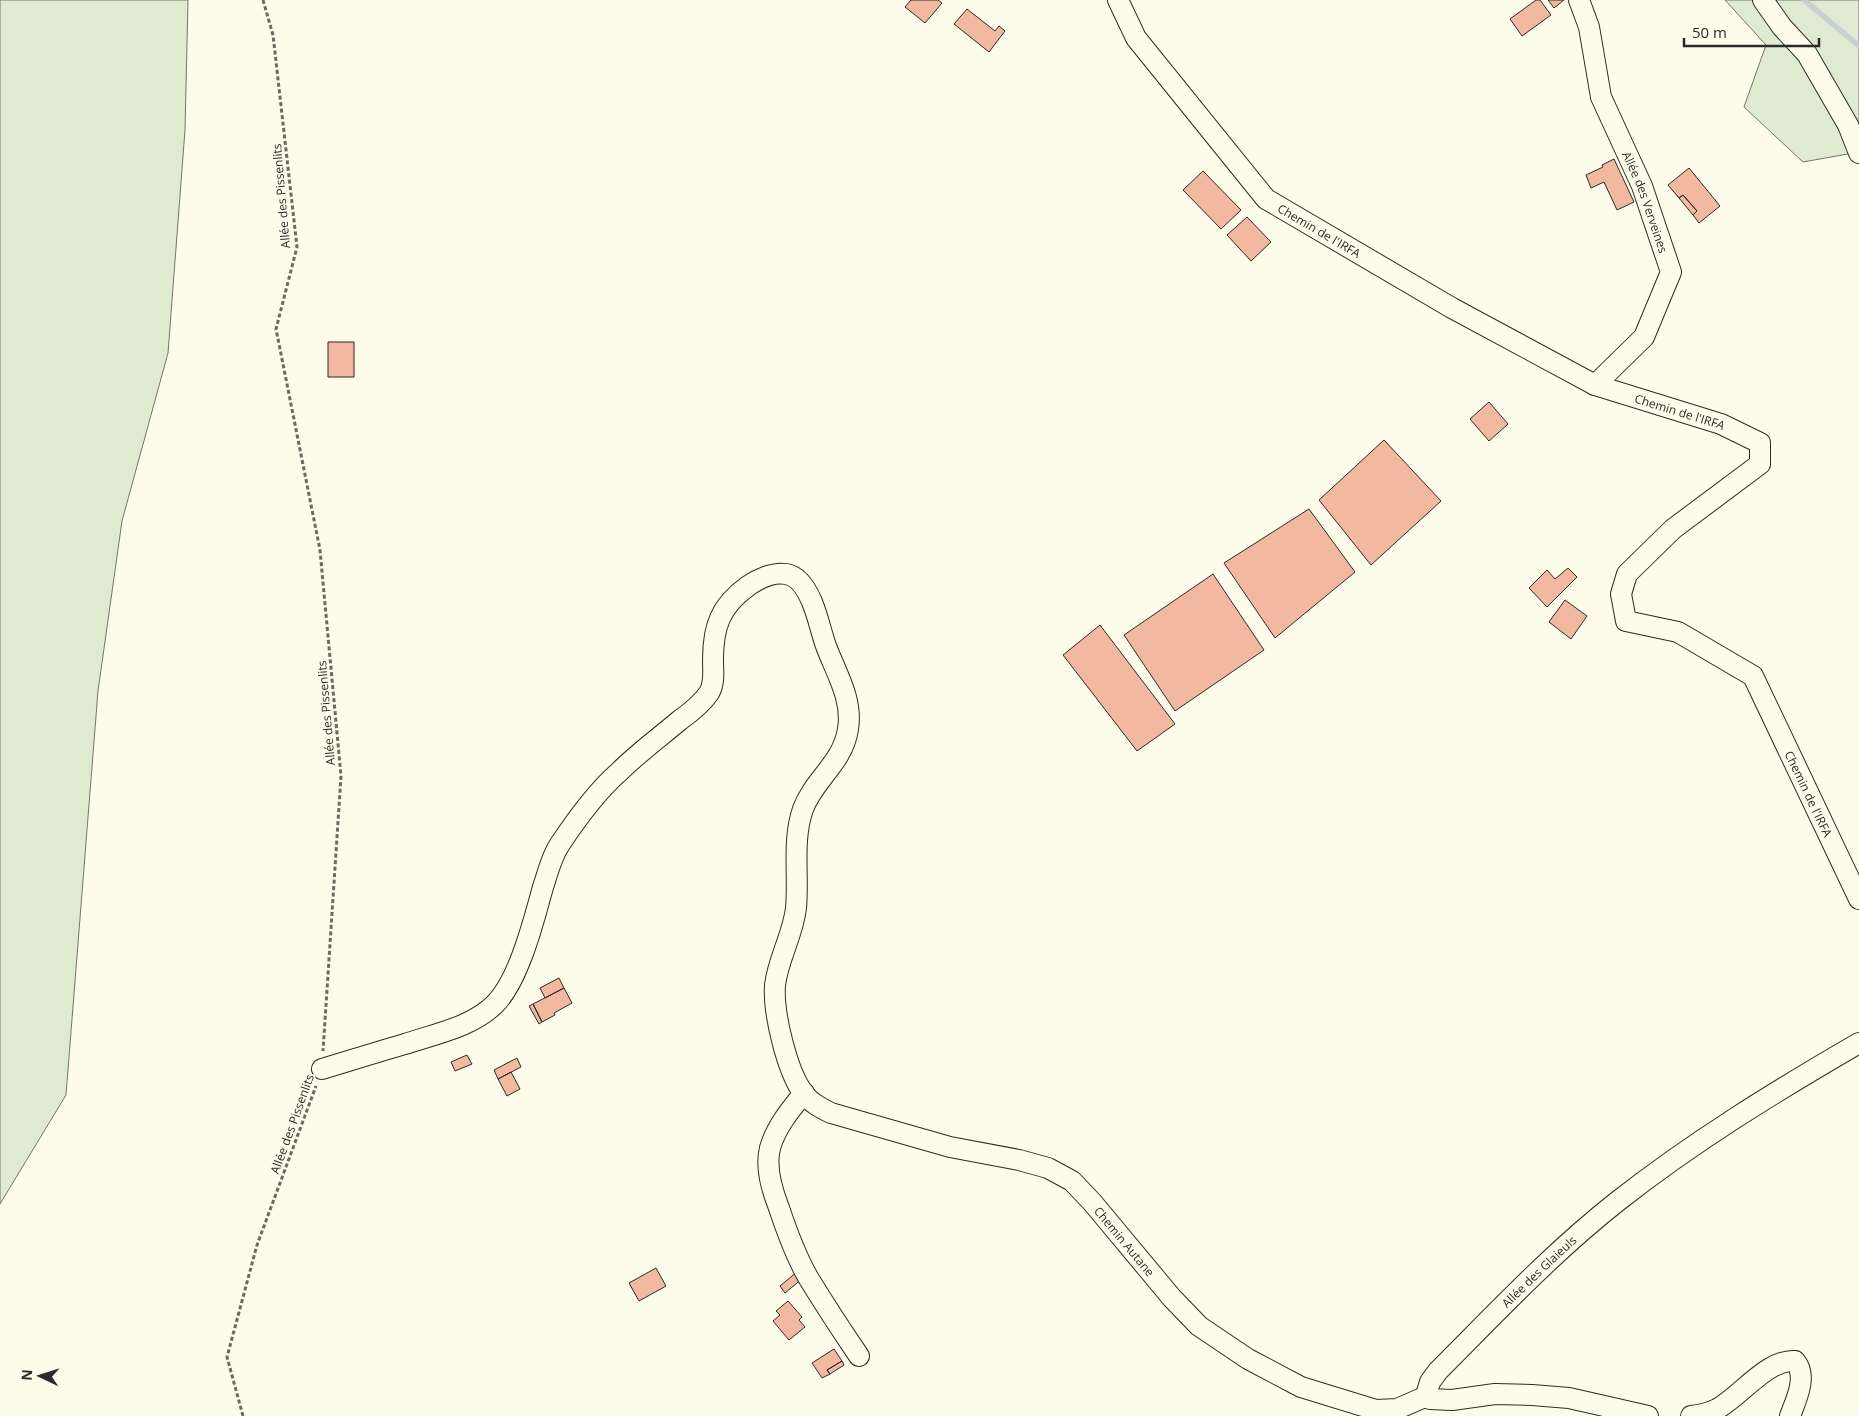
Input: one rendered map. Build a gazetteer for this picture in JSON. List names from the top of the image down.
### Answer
{
  "streets": {
    "street": [
      "Allée des Verveines",
      "Chemin de l'IRFA",
      "Chemin Autane",
      "Allée des Glaieuls"
    ],
    "path": ["Allée des Pissenlits"]
  },
  "crossings": [
    ["Allée des Verveines", "Chemin de l'IRFA"],
    ["Chemin Autane", "Allée des Glaieuls"]
  ],
  "scale_bar": "50 m",
  "north": "left"
}
